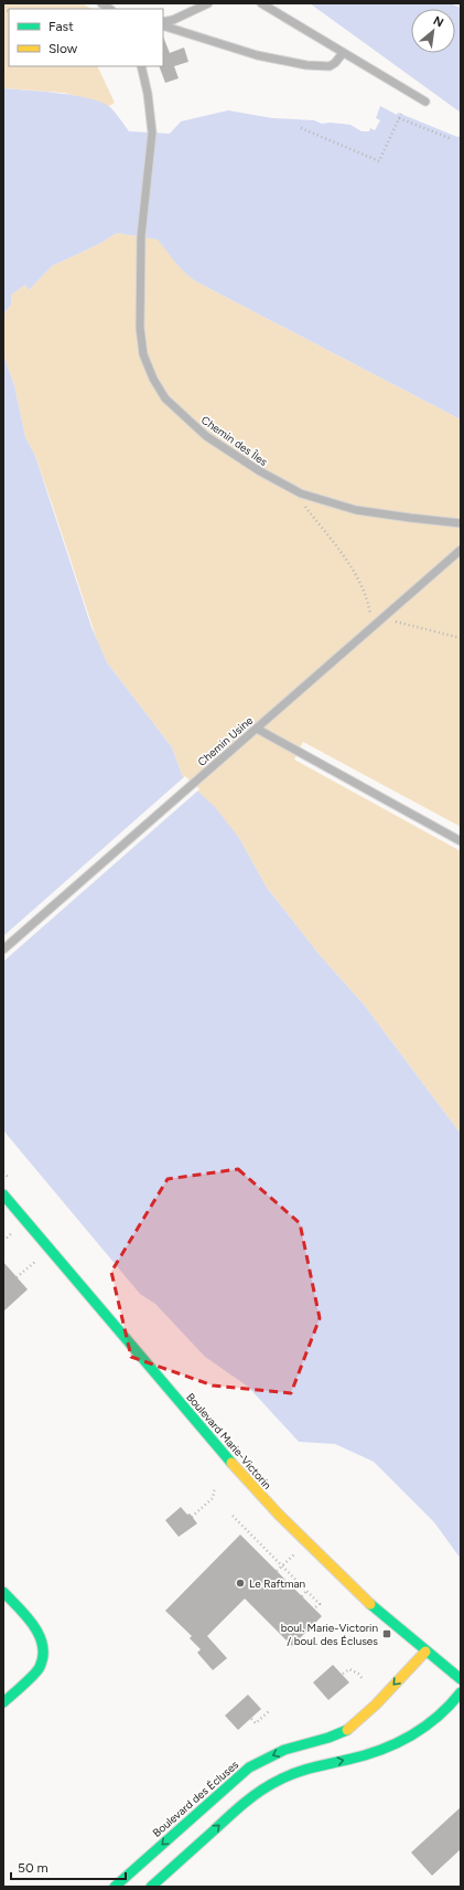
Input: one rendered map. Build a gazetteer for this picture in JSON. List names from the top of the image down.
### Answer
{
  "streets": {
    "street": ["Boulevard Marie-Victorin", "Boulevard des Écluses"],
    "lane": ["Chemin des Îles", "Chemin Usine"]
  },
  "crossings": [
    ["Boulevard Marie-Victorin", "Boulevard des Écluses"]
  ],
  "places": {
    "other": ["Le Raftman"],
    "transit": ["boul. Marie-Victorin / boul. des Écluses"]
  },
  "legend": ["Fast", "Slow"],
  "scale_bar": "50 m",
  "north": "top right"
}
